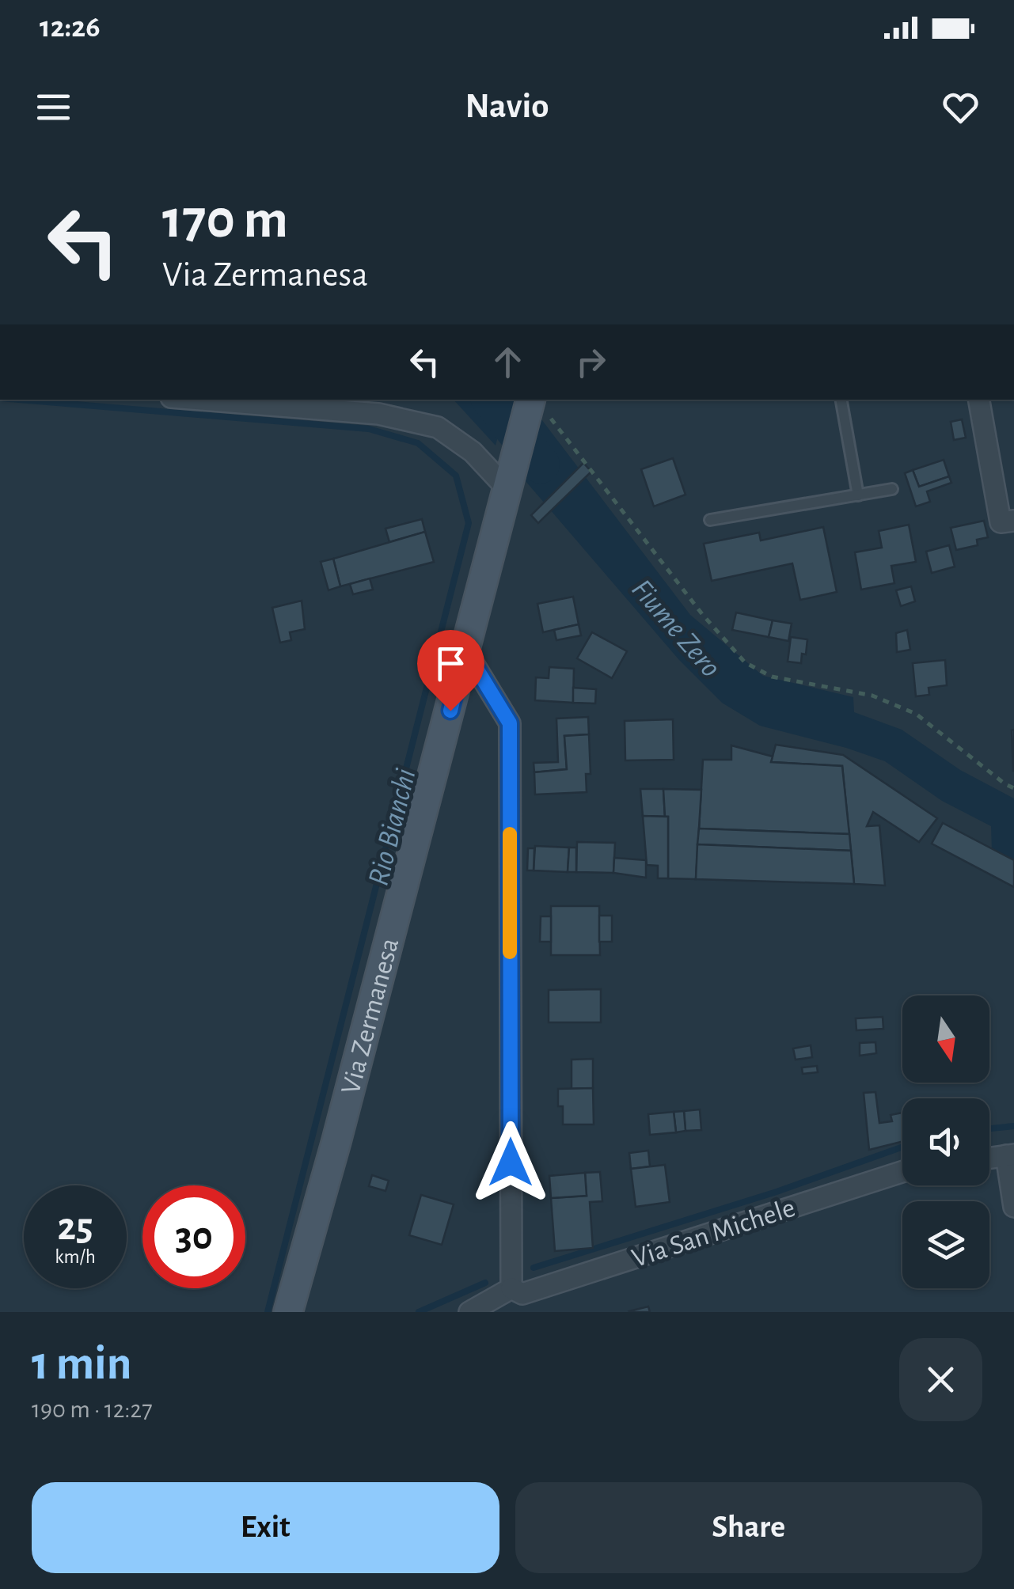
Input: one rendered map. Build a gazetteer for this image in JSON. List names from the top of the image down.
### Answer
{
  "streets": {
    "main road": ["Via Zermanesa"],
    "street": ["Via San Michele"]
  },
  "water": ["Fiume Zero", "Rio Bianchi"],
  "north": "bottom",
  "page": {
    "status": "12:26",
    "header": "Navio",
    "turn": ["170 m", "Via Zermanesa"],
    "speed": "25 km/h",
    "limit": "30",
    "heading": ["1 min", "190 m · 12:27"],
    "buttons": ["Exit", "Share"]
  }
}
